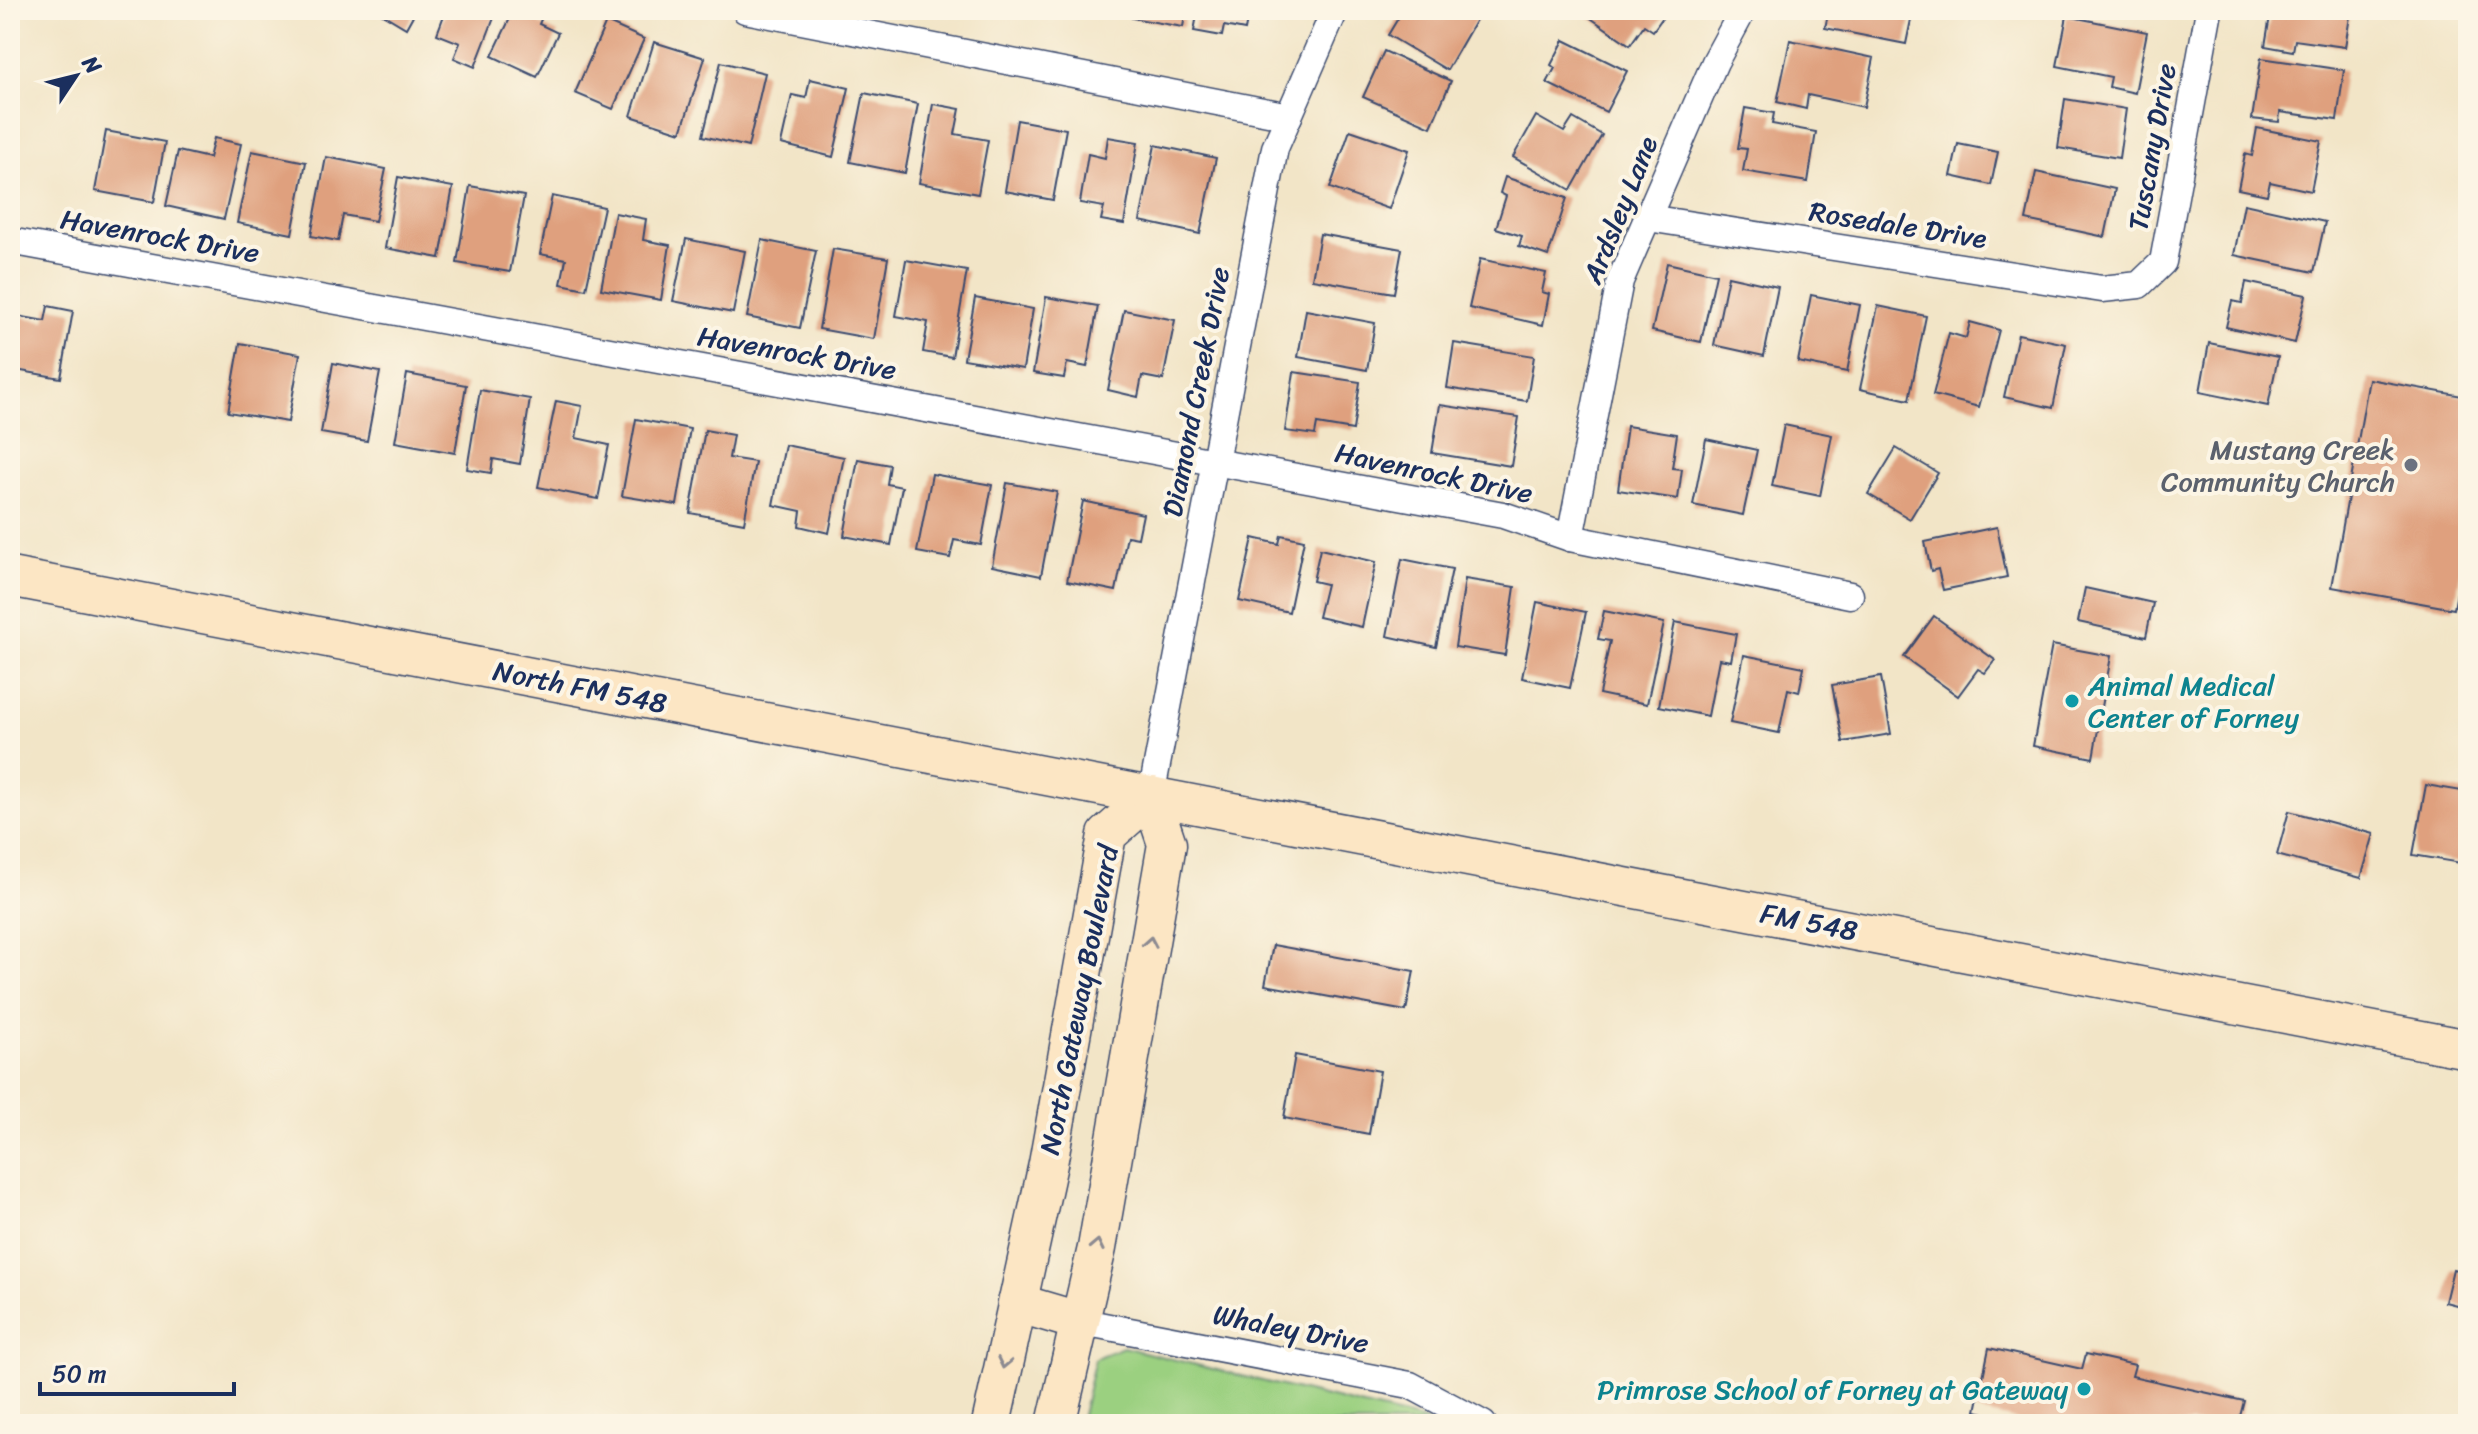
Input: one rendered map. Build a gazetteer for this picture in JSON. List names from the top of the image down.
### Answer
{
  "streets": {
    "main road": ["North FM 548", "FM 548", "North Gateway Boulevard"],
    "street": [
      "Tuscany Drive",
      "Ardsley Lane",
      "Rosedale Drive",
      "Havenrock Drive",
      "Diamond Creek Drive",
      "Whaley Drive"
    ]
  },
  "crossings": [
    ["Tuscany Drive", "Rosedale Drive"],
    ["Ardsley Lane", "Rosedale Drive"],
    ["Ardsley Lane", "Havenrock Drive"],
    ["Havenrock Drive", "Diamond Creek Drive"],
    ["Diamond Creek Drive", "North FM 548"],
    ["Diamond Creek Drive", "FM 548"],
    ["Diamond Creek Drive", "North Gateway Boulevard"],
    ["North FM 548", "FM 548"],
    ["North FM 548", "North Gateway Boulevard"],
    ["FM 548", "North Gateway Boulevard"],
    ["North Gateway Boulevard", "Whaley Drive"]
  ],
  "places": ["Mustang Creek Community Church", "Animal Medical Center of Forney", "Primrose School of Forney at Gateway"],
  "scale_bar": "50 m",
  "north": "top right"
}
